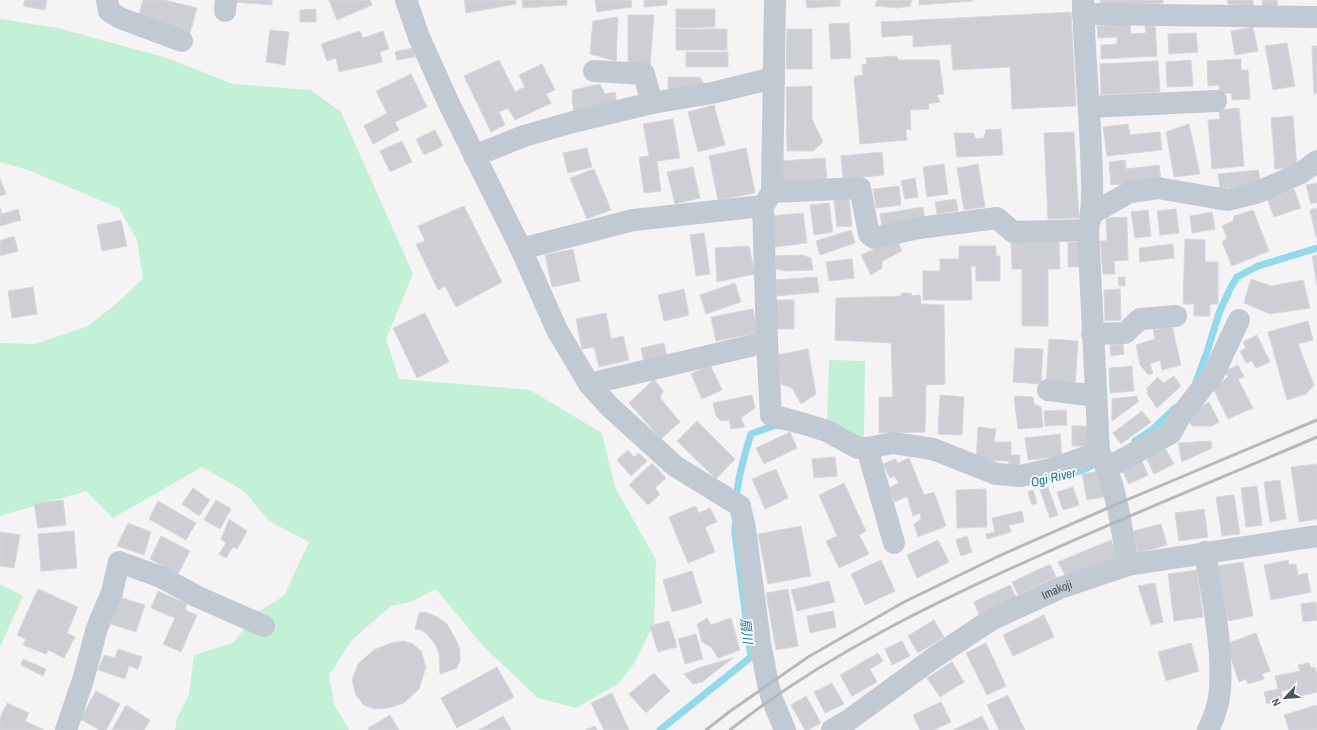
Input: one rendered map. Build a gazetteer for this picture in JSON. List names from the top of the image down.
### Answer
{
  "streets": {
    "street": ["Imakoji"]
  },
  "water": ["Ogi River", "扇川"],
  "north": "bottom left"
}
